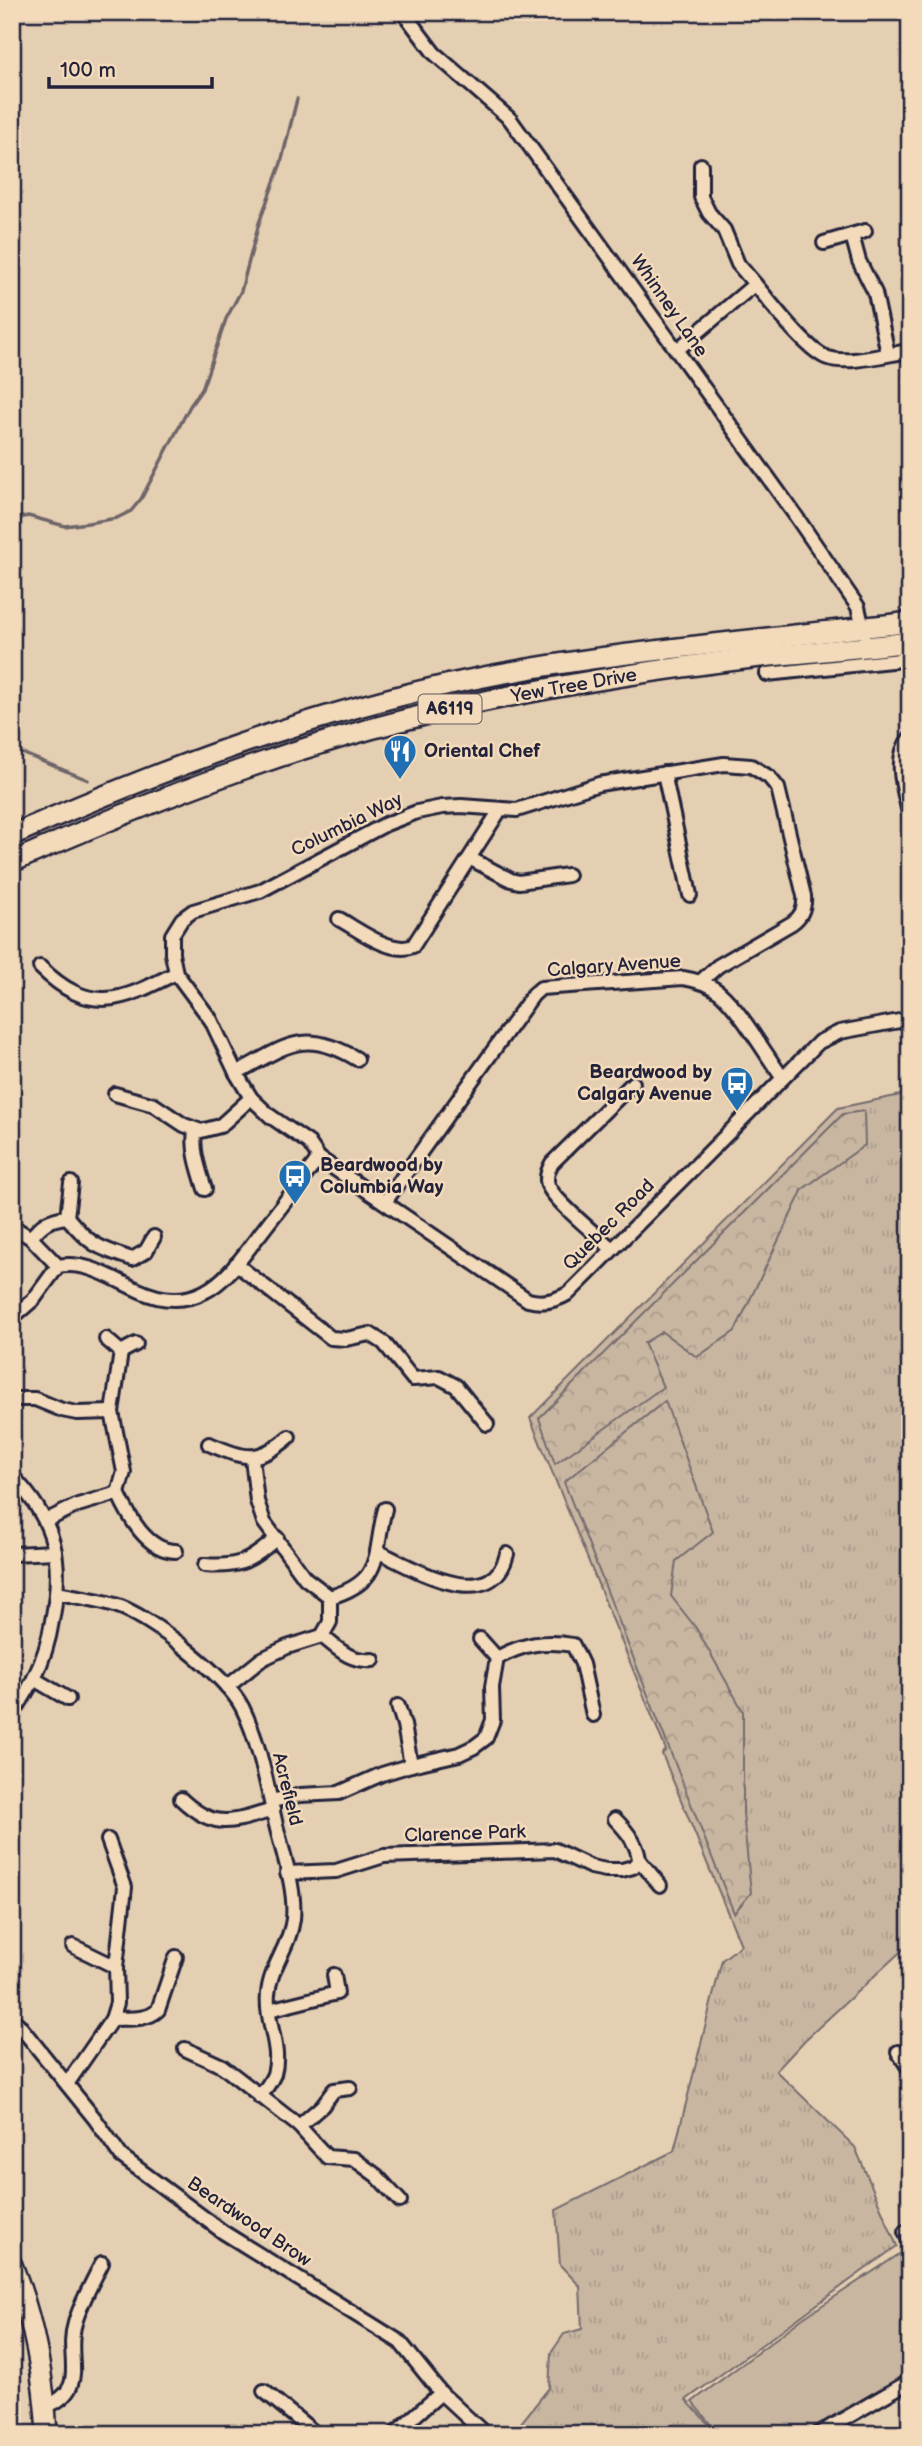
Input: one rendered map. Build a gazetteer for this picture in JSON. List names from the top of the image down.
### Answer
{
  "streets": {
    "highway": ["Yew Tree Drive", "A6119"],
    "street": [
      "Whinney Lane",
      "Columbia Way",
      "Calgary Avenue",
      "Quebec Road",
      "Acrefield",
      "Clarence Park",
      "Beardwood Brow"
    ]
  },
  "crossings": [
    ["Whinney Lane", "Yew Tree Drive"],
    ["Columbia Way", "Calgary Avenue"],
    ["Columbia Way", "Quebec Road"],
    ["Calgary Avenue", "Quebec Road"],
    ["Acrefield", "Clarence Park"]
  ],
  "places": {
    "restaurant": ["Oriental Chef"],
    "bus stop": ["Beardwood by Calgary Avenue", "Beardwood by Columbia Way"]
  },
  "scale_bar": "100 m"
}
